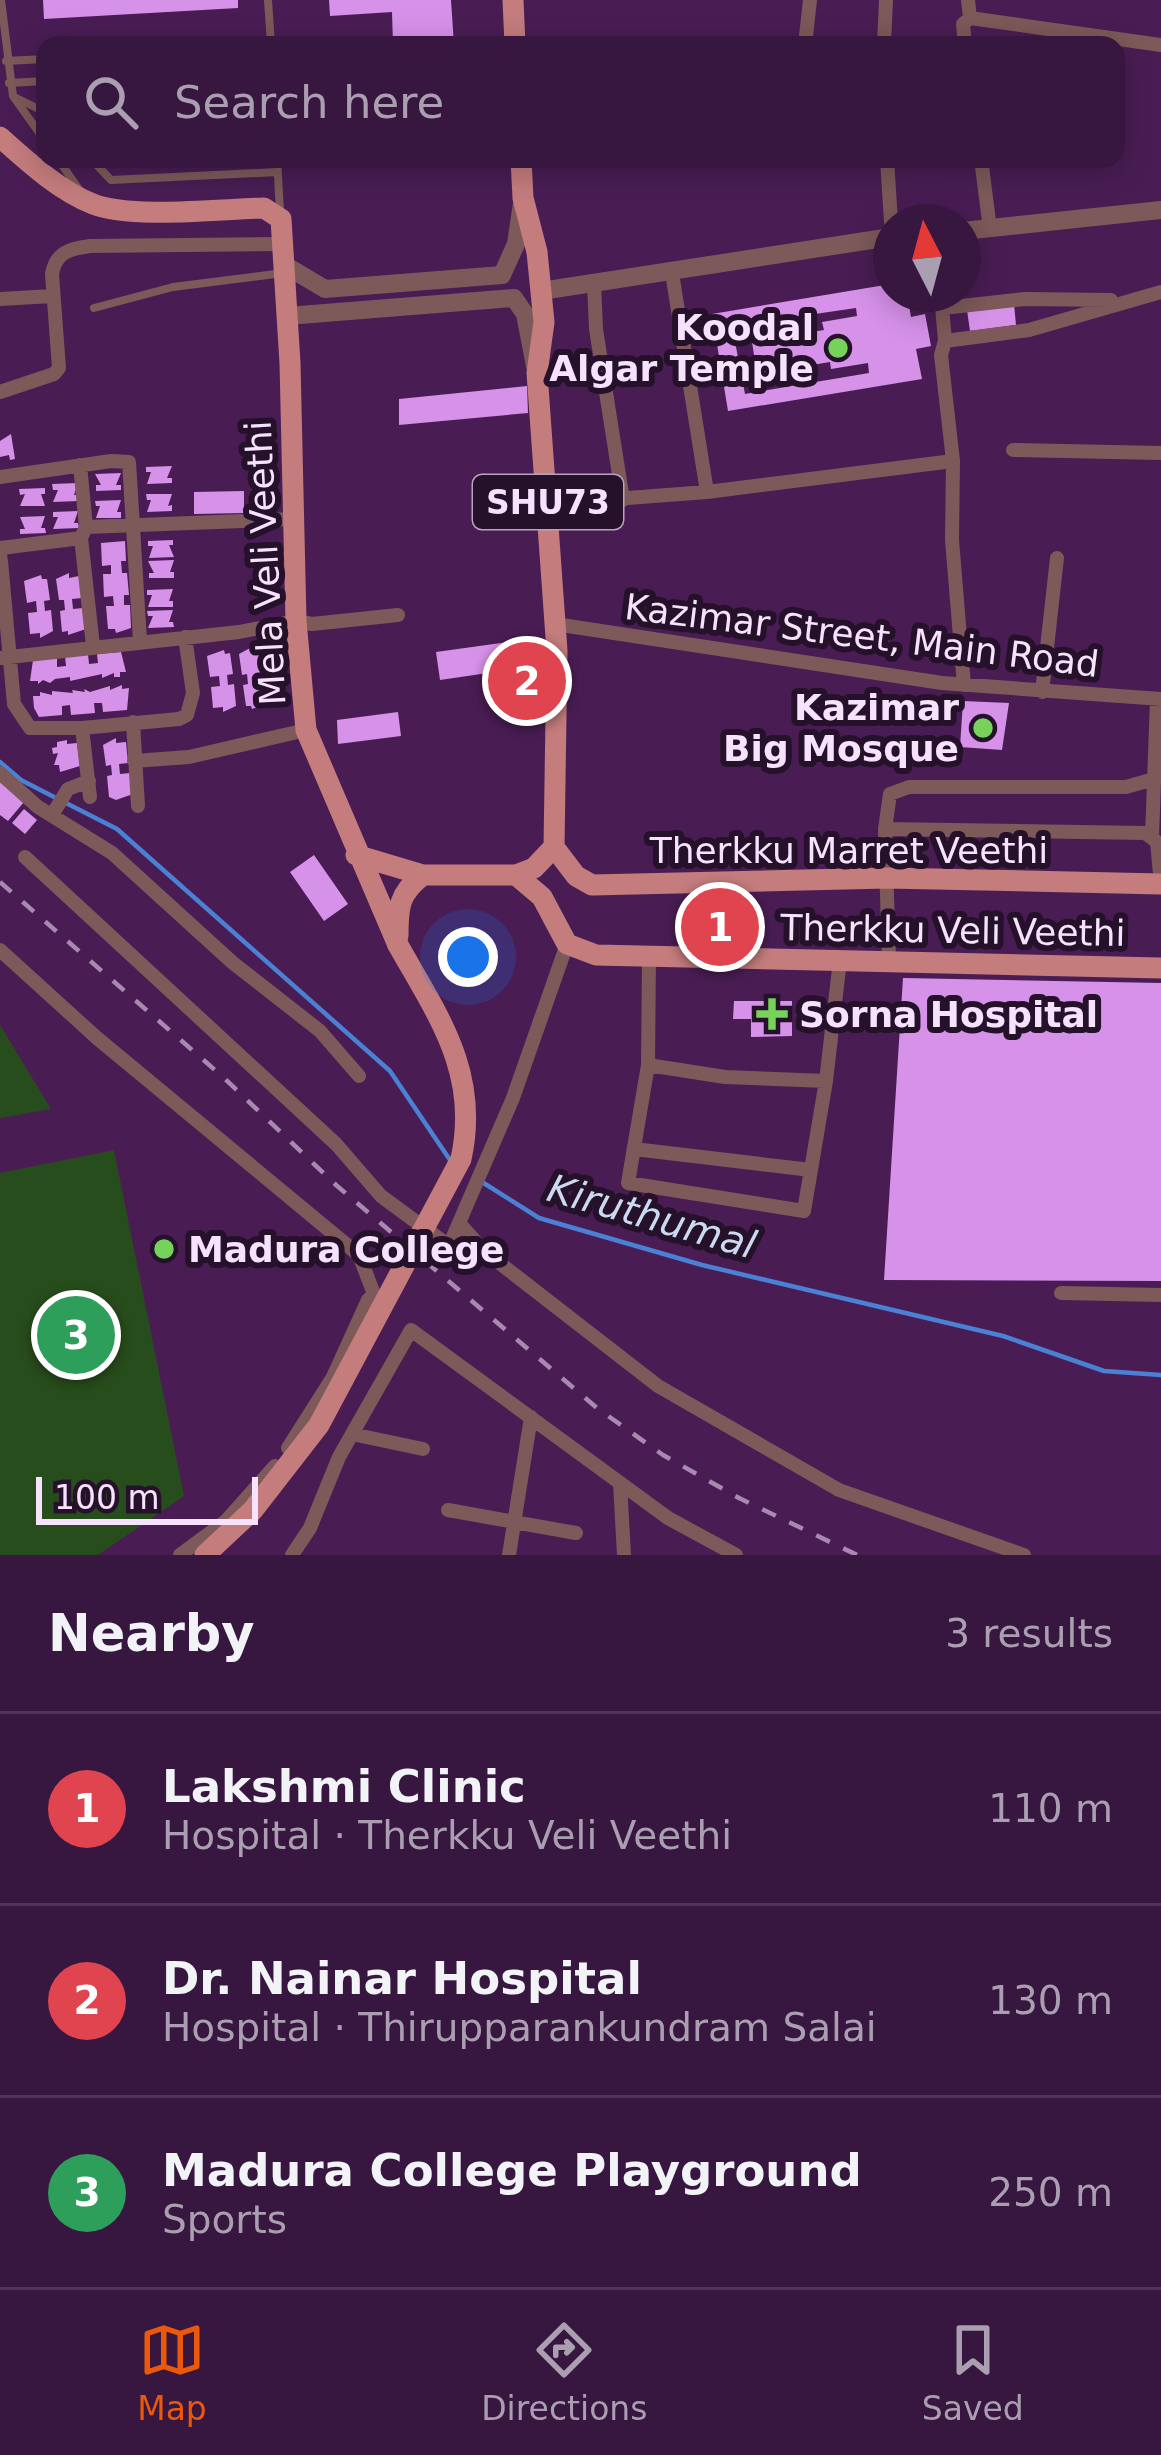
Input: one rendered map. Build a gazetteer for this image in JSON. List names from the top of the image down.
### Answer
{
  "streets": {
    "main road": [
      "SHU73",
      "Mela Veli Veethi",
      "Therkku Marret Veethi",
      "Therkku Veli Veethi"
    ],
    "street": ["Kazimar Street, Main Road"]
  },
  "crossings": [
    ["SHU73", "Kazimar Street, Main Road"]
  ],
  "water": ["Kiruthumal"],
  "places": {
    "other": ["Koodal Algar Temple", "Kazimar Big Mosque", "Madura College"],
    "health": ["Sorna Hospital"]
  },
  "scale_bar": "100 m",
  "north": "top",
  "page": {
    "search": "Search here",
    "pins": ["2", "1", "3"],
    "scale": "100 m",
    "heading": ["Nearby", "3 results"],
    "list": [
      {
        "mark": "1",
        "name": "Lakshmi Clinic",
        "note": "Hospital · Therkku Veli Veethi",
        "value": "110 m"
      },
      {
        "mark": "2",
        "name": "Dr. Nainar Hospital",
        "note": "Hospital · Thirupparankundram Salai",
        "value": "130 m"
      },
      {
        "mark": "3",
        "name": "Madura College Playground",
        "note": "Sports",
        "value": "250 m"
      }
    ],
    "nav": ["Map", "Directions", "Saved"]
  }
}
